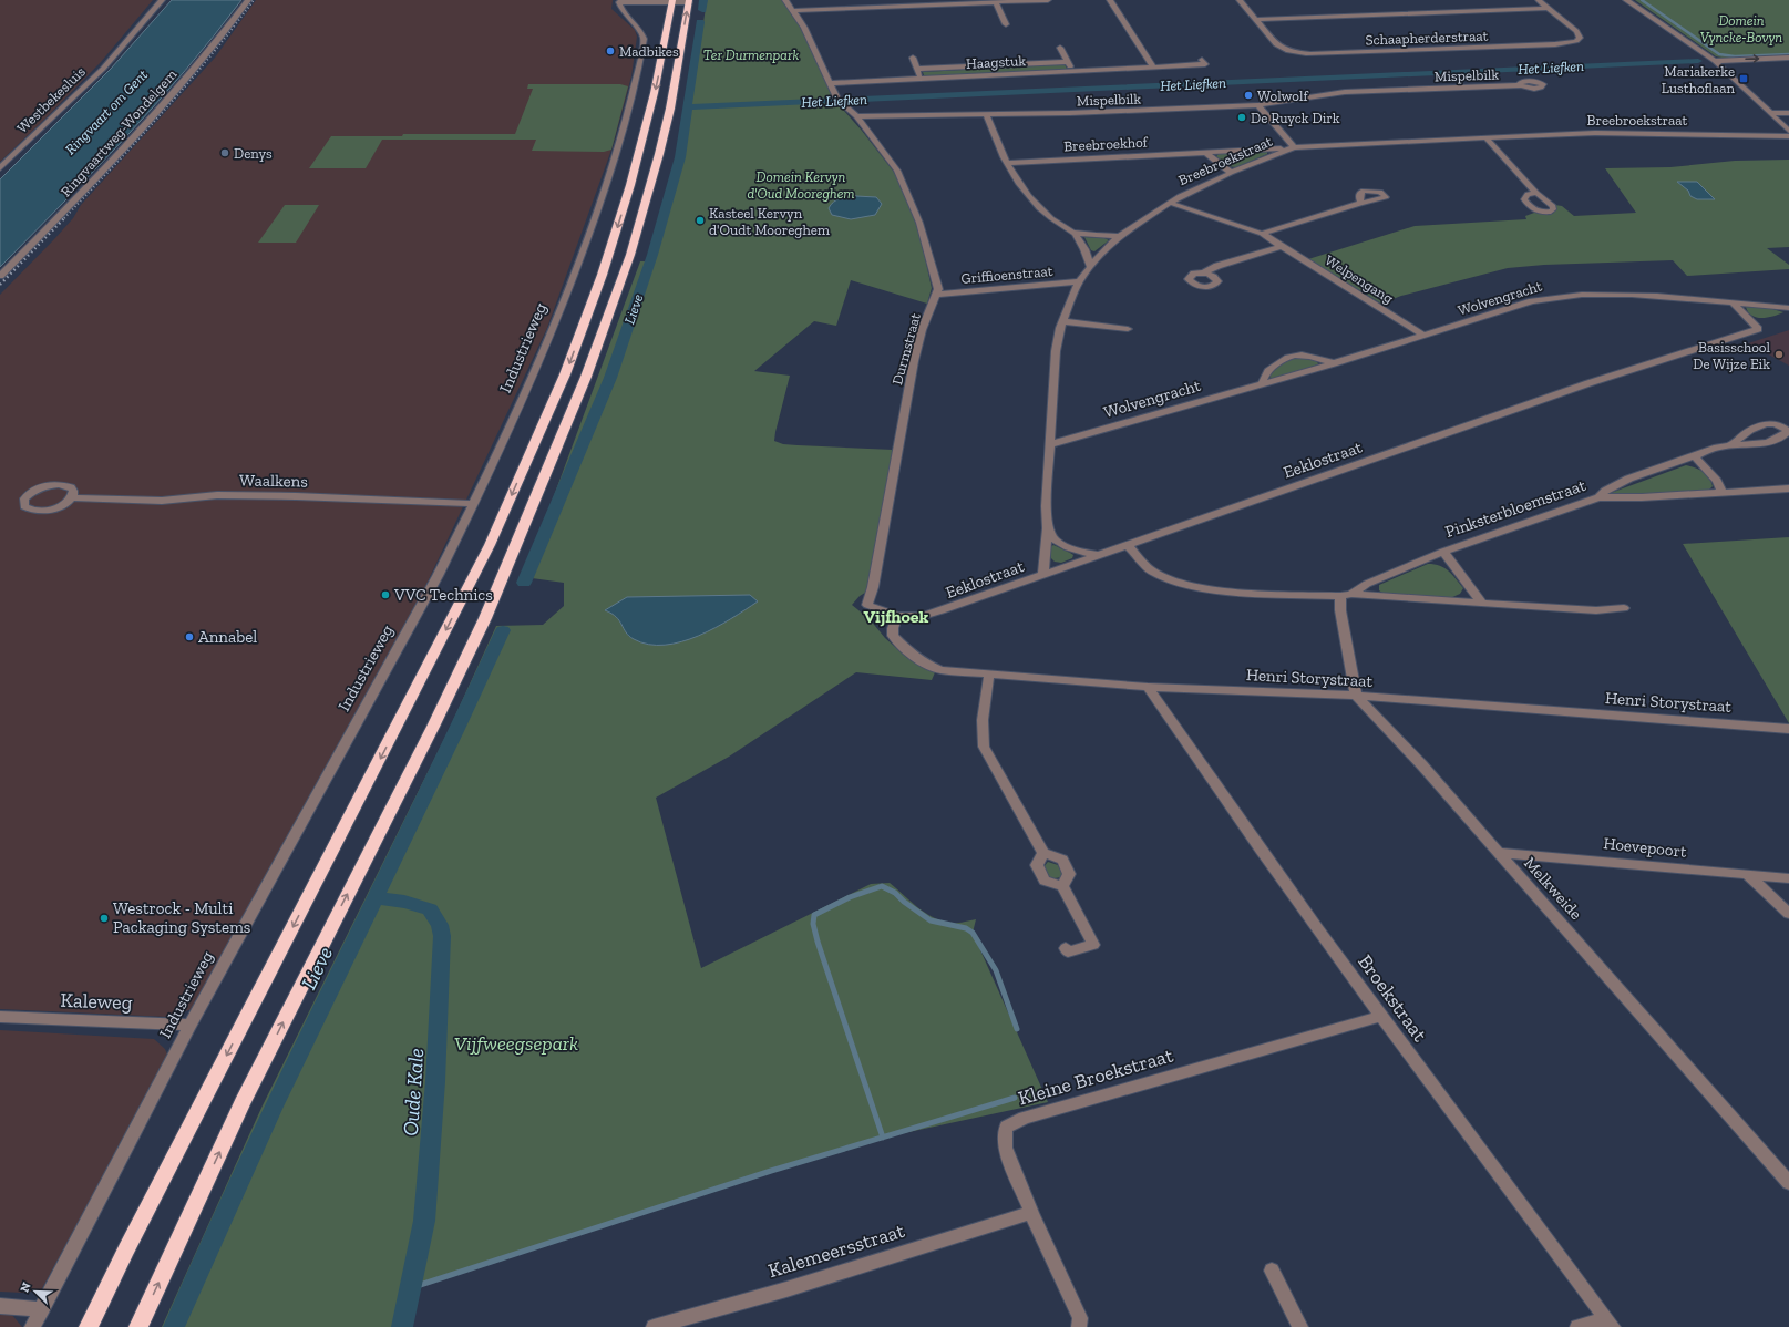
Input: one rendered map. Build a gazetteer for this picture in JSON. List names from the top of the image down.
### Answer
{
  "streets": {
    "highway": ["Industrieweg"],
    "street": [
      "Schaapherderstraat",
      "Haagstuk",
      "Mispelbilk",
      "Westbekesluis",
      "Breebroekstraat",
      "Ringvaartweg-Wondelgem",
      "Breebroekhof",
      "Griffioenstraat",
      "Welpengang",
      "Wolvengracht",
      "Durmstraat",
      "Eeklostraat",
      "Waalkens",
      "Pinksterbloemstraat",
      "Henri Storystraat",
      "Hoevepoort",
      "Melkweide",
      "Broekstraat",
      "Kaleweg",
      "Kleine Broekstraat",
      "Kalemeersstraat"
    ]
  },
  "crossings": [
    ["Haagstuk", "Durmstraat"],
    ["Mispelbilk", "Durmstraat"],
    ["Breebroekstraat", "Breebroekhof"],
    ["Breebroekstraat", "Griffioenstraat"],
    ["Breebroekstraat", "Welpengang"],
    ["Breebroekstraat", "Wolvengracht"],
    ["Breebroekstraat", "Eeklostraat"],
    ["Griffioenstraat", "Durmstraat"],
    ["Welpengang", "Wolvengracht"],
    ["Wolvengracht", "Eeklostraat"],
    ["Industrieweg", "Waalkens"],
    ["Industrieweg", "Kaleweg"],
    ["Durmstraat", "Eeklostraat"],
    ["Durmstraat", "Henri Storystraat"],
    ["Eeklostraat", "Henri Storystraat"],
    ["Henri Storystraat", "Melkweide"],
    ["Henri Storystraat", "Broekstraat"],
    ["Hoevepoort", "Melkweide"],
    ["Broekstraat", "Kleine Broekstraat"],
    ["Kleine Broekstraat", "Kalemeersstraat"]
  ],
  "districts": ["Vijfhoek"],
  "water": [
    "Het Liefken",
    "Ringvaart om Gent",
    "Lieve",
    "Oude Kale"
  ],
  "parks": [
    "Domein Vyncke-Bovyn",
    "Ter Durmenpark",
    "Domein Kervyn d'Oud Mooreghem",
    "Vijfweegsepark"
  ],
  "places": {
    "other": [
      "Madbikes",
      "Wolwolf",
      "De Ruyck Dirk",
      "Denys",
      "Kasteel Kervyn d'Oudt Mooreghem",
      "Basisschool De Wijze Eik",
      "VVC Technics",
      "Annabel",
      "Westrock - Multi Packaging Systems"
    ],
    "transit": ["Mariakerke Lusthoflaan"]
  },
  "north": "top left"
}
